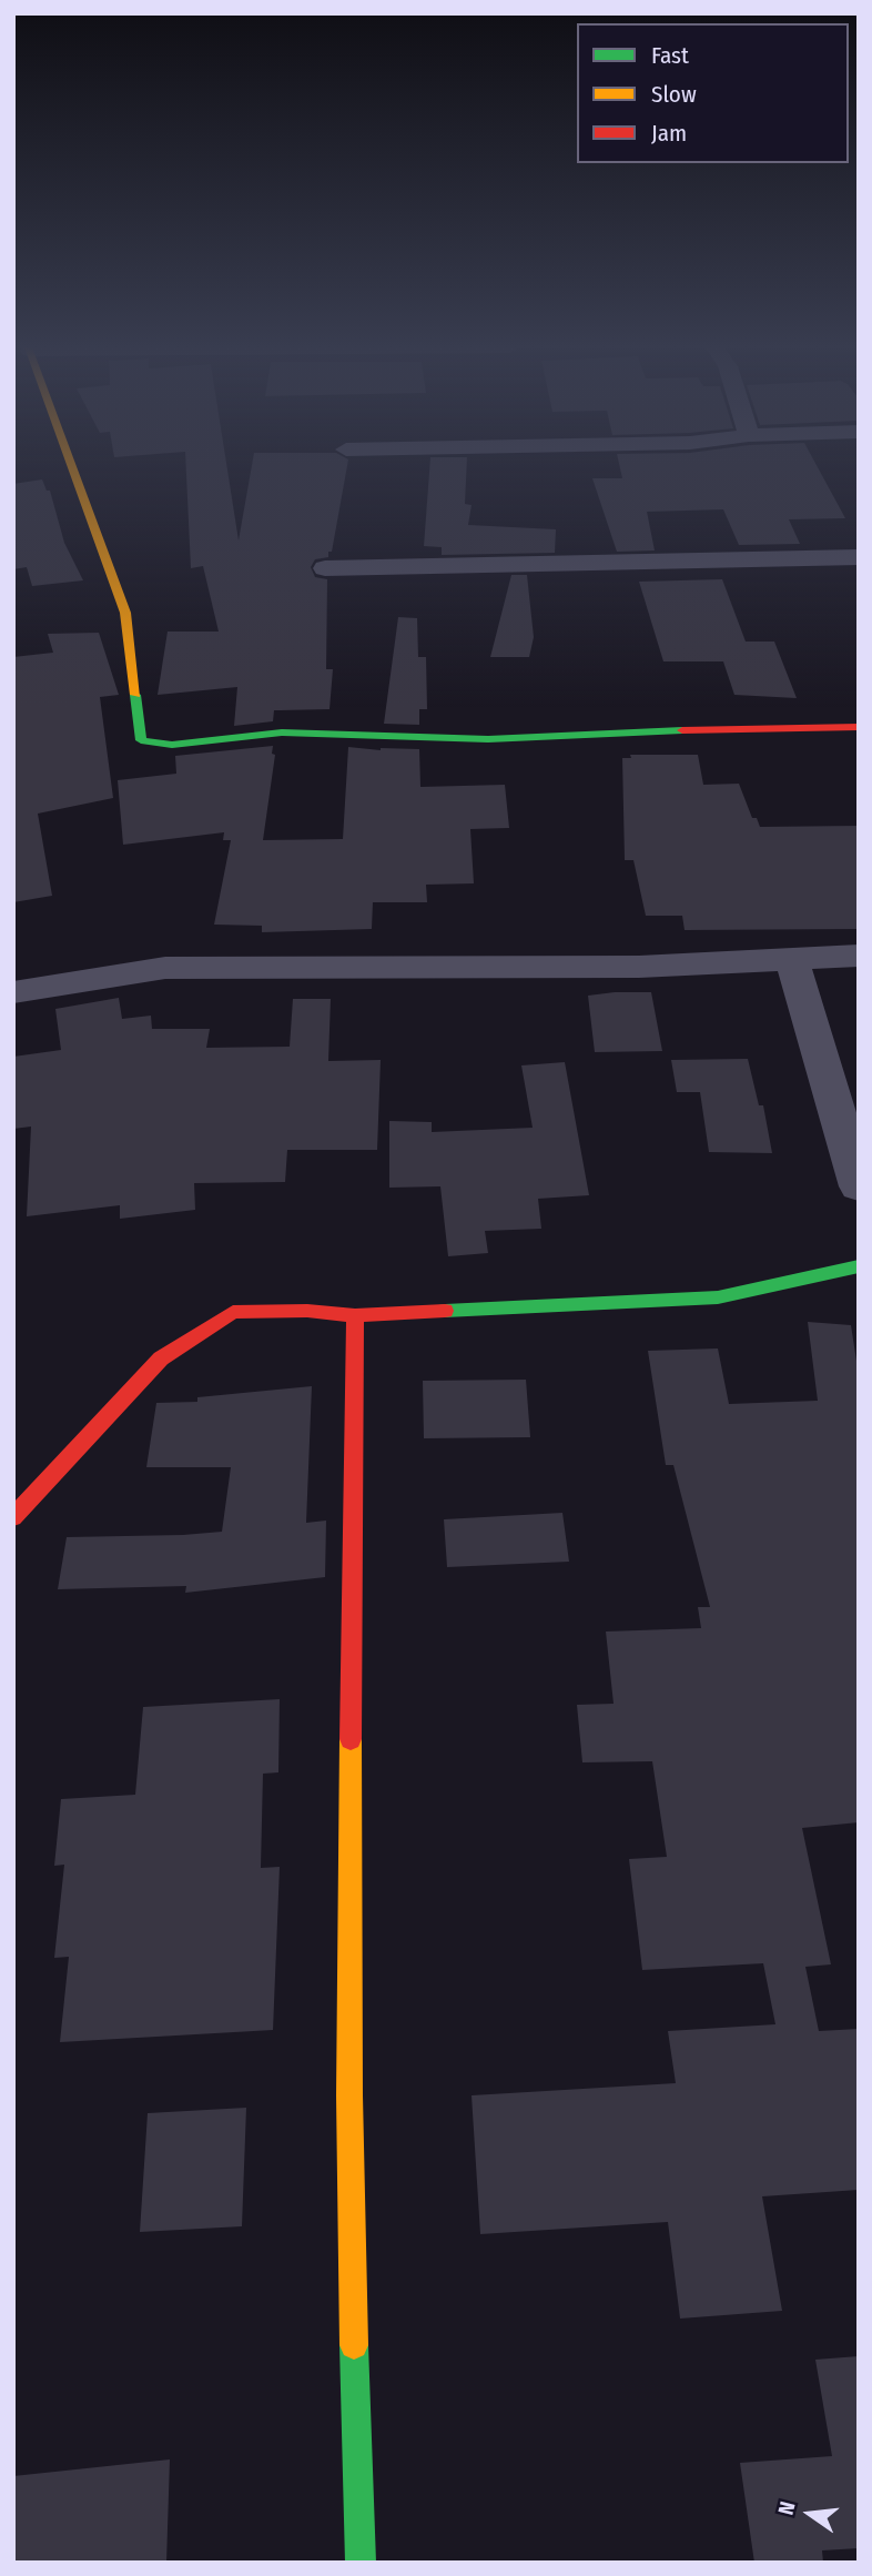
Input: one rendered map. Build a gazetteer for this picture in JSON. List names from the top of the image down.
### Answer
{
  "legend": ["Fast", "Slow", "Jam"],
  "north": "left"
}
